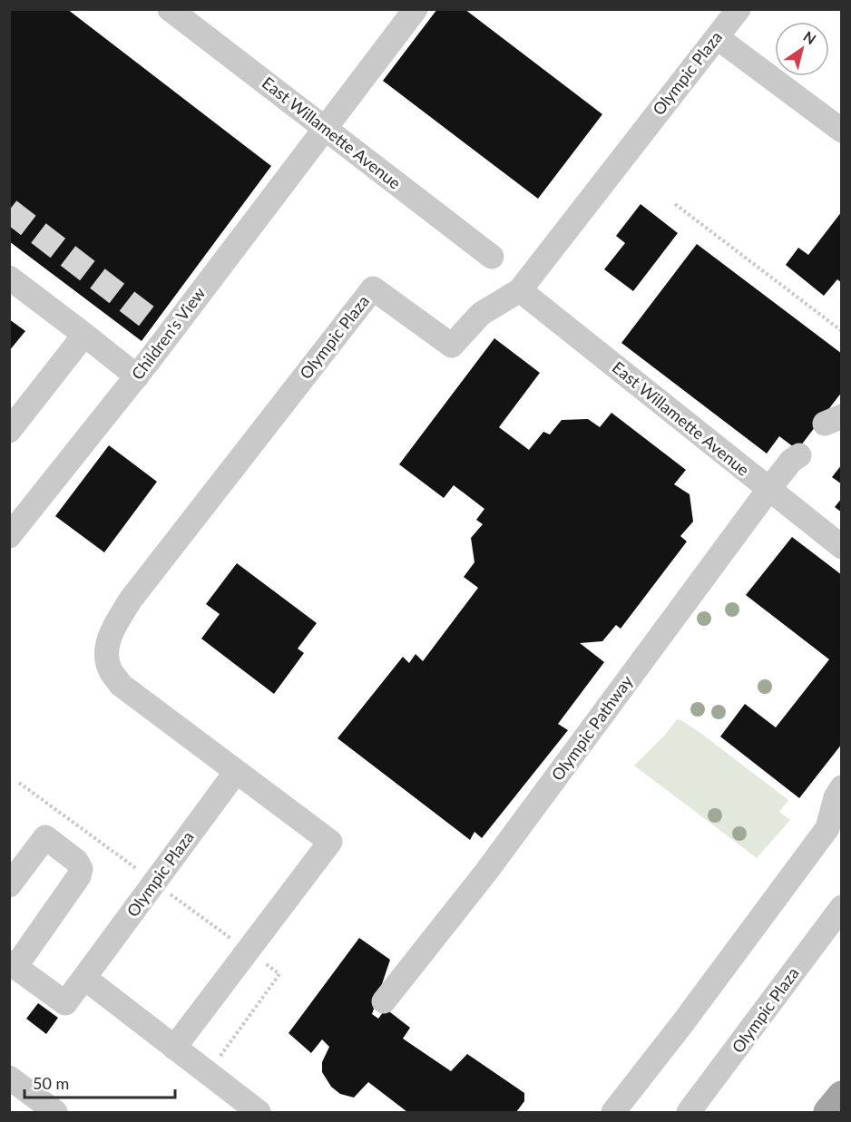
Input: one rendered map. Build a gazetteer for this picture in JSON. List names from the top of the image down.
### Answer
{
  "streets": {
    "street": [
      "Olympic Plaza",
      "East Willamette Avenue",
      "Children's View",
      "Olympic Pathway"
    ]
  },
  "crossings": [
    ["Olympic Plaza", "East Willamette Avenue"],
    ["East Willamette Avenue", "Children's View"],
    ["East Willamette Avenue", "Olympic Pathway"]
  ],
  "scale_bar": "50 m",
  "north": "top right"
}
